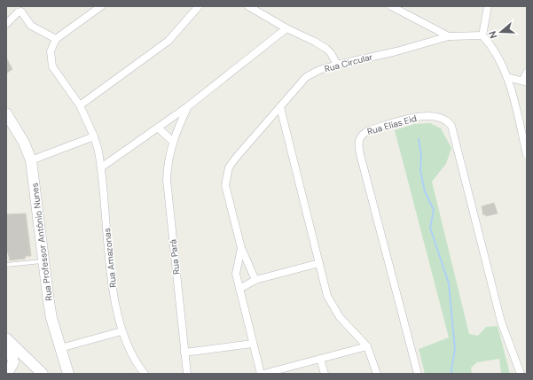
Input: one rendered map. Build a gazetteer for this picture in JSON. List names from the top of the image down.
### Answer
{
  "streets": {
    "street": [
      "Rua Circular",
      "Rua Elias Eid",
      "Rua Professor Antônio Nunes",
      "Rua Pará",
      "Rua Amazonas"
    ]
  },
  "north": "left"
}
